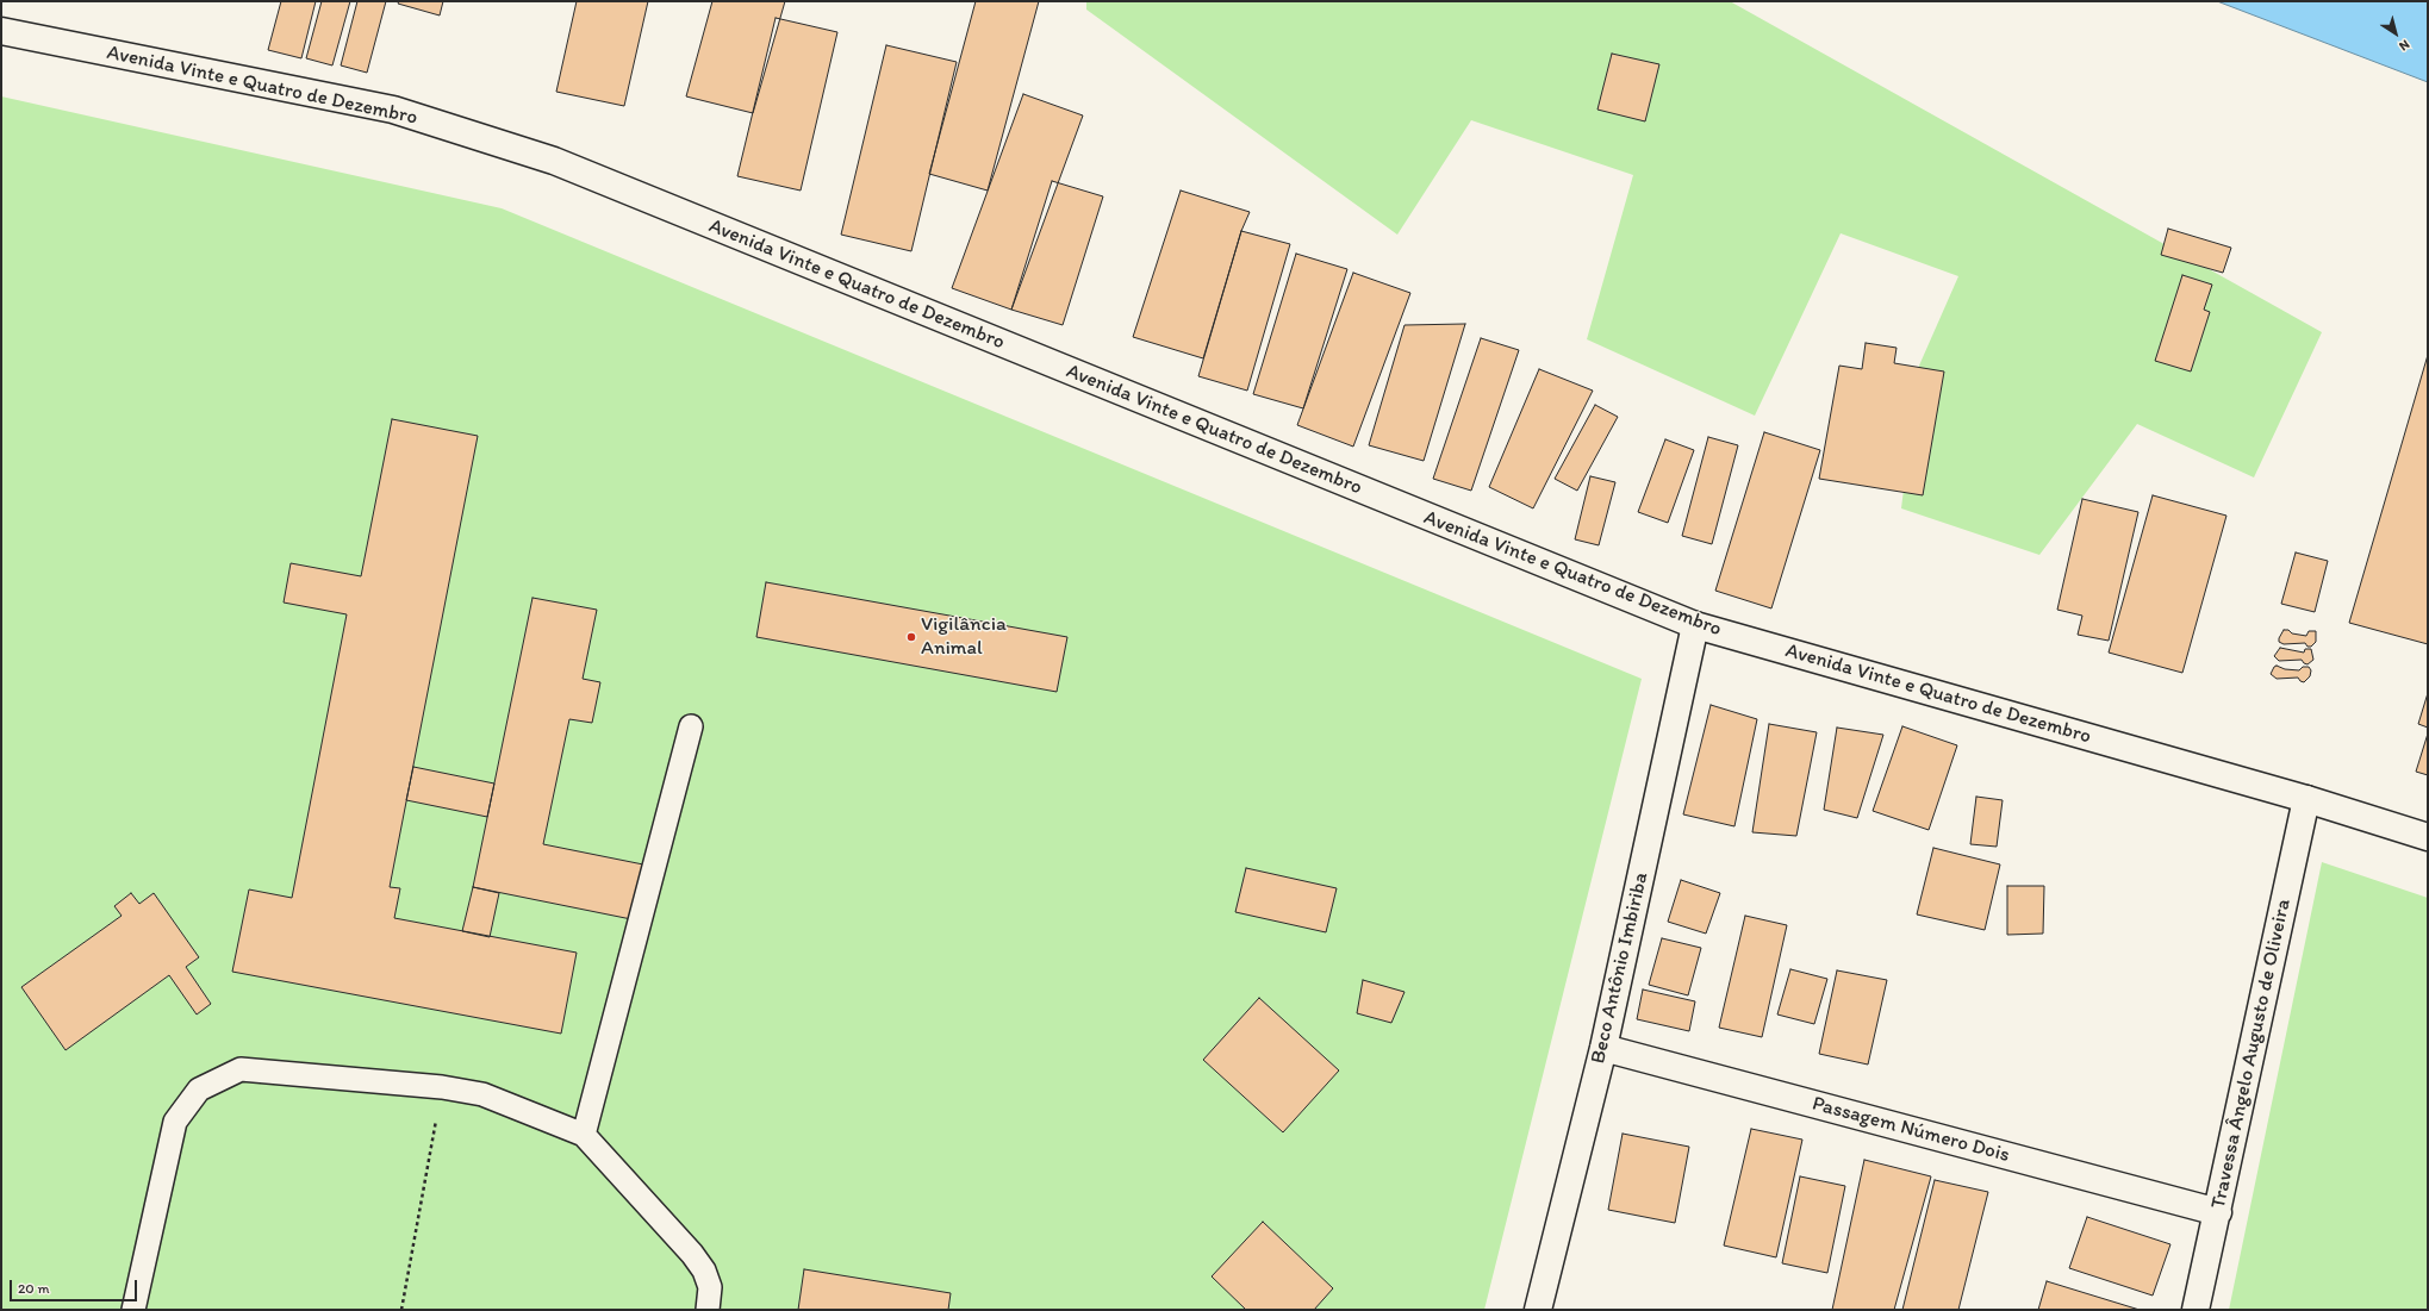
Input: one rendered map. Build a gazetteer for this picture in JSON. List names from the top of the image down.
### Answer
{
  "streets": {
    "street": [
      "Avenida Vinte e Quatro de Dezembro",
      "Beco Antônio Imbiriba",
      "Travessa Ângelo Augusto de Oliveira",
      "Passagem Número Dois"
    ]
  },
  "crossings": [
    ["Avenida Vinte e Quatro de Dezembro", "Beco Antônio Imbiriba"],
    ["Avenida Vinte e Quatro de Dezembro", "Travessa Ângelo Augusto de Oliveira"],
    ["Beco Antônio Imbiriba", "Passagem Número Dois"],
    ["Travessa Ângelo Augusto de Oliveira", "Passagem Número Dois"]
  ],
  "places": ["Vigilância Animal"],
  "scale_bar": "20 m",
  "north": "bottom right"
}
